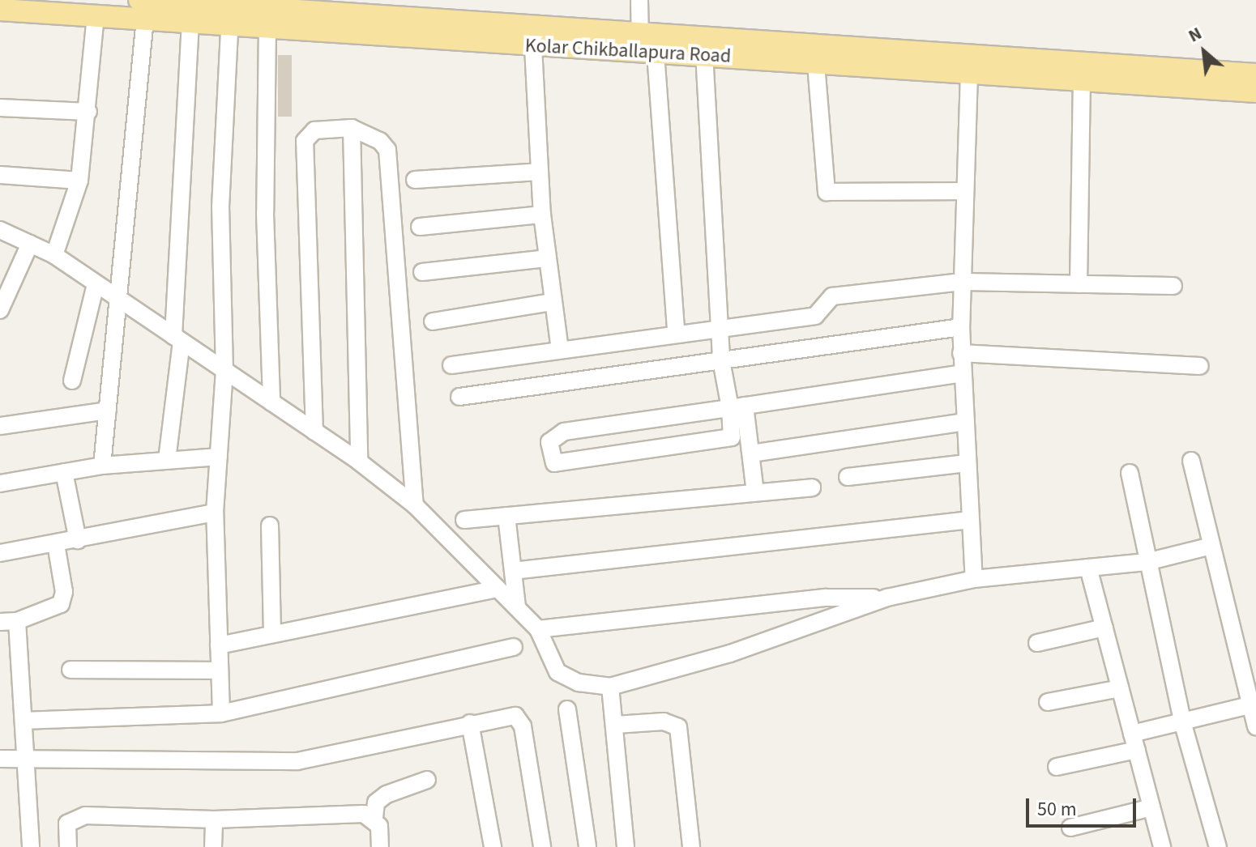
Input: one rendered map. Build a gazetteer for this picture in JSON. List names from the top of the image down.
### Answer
{
  "streets": {
    "main road": ["Kolar Chikballapura Road"]
  },
  "scale_bar": "50 m",
  "north": "top left"
}
